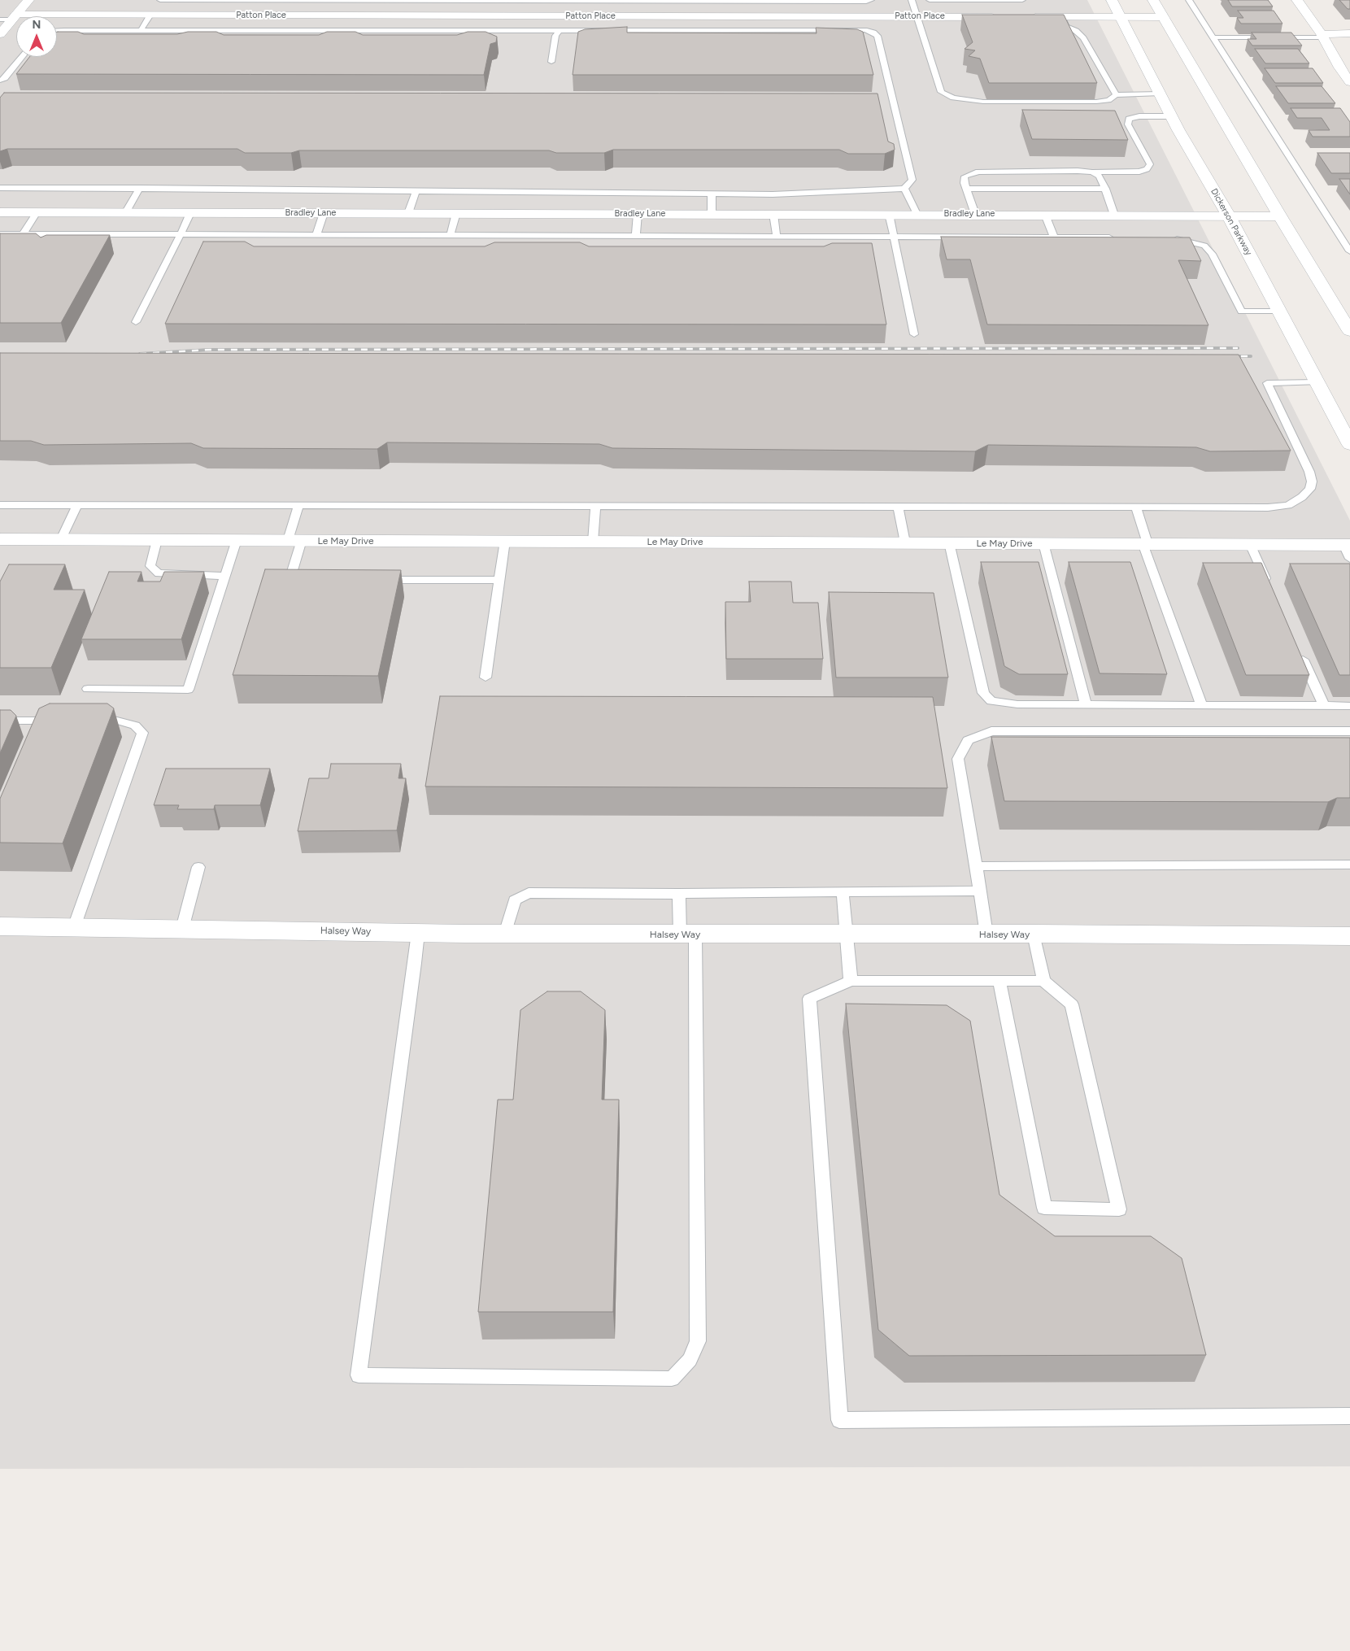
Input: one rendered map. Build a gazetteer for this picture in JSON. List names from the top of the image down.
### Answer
{
  "streets": {
    "street": [
      "Patton Place",
      "Bradley Lane",
      "Dickerson Parkway",
      "Le May Drive",
      "Halsey Way"
    ]
  },
  "crossings": [
    ["Bradley Lane", "Dickerson Parkway"]
  ],
  "north": "top"
}
